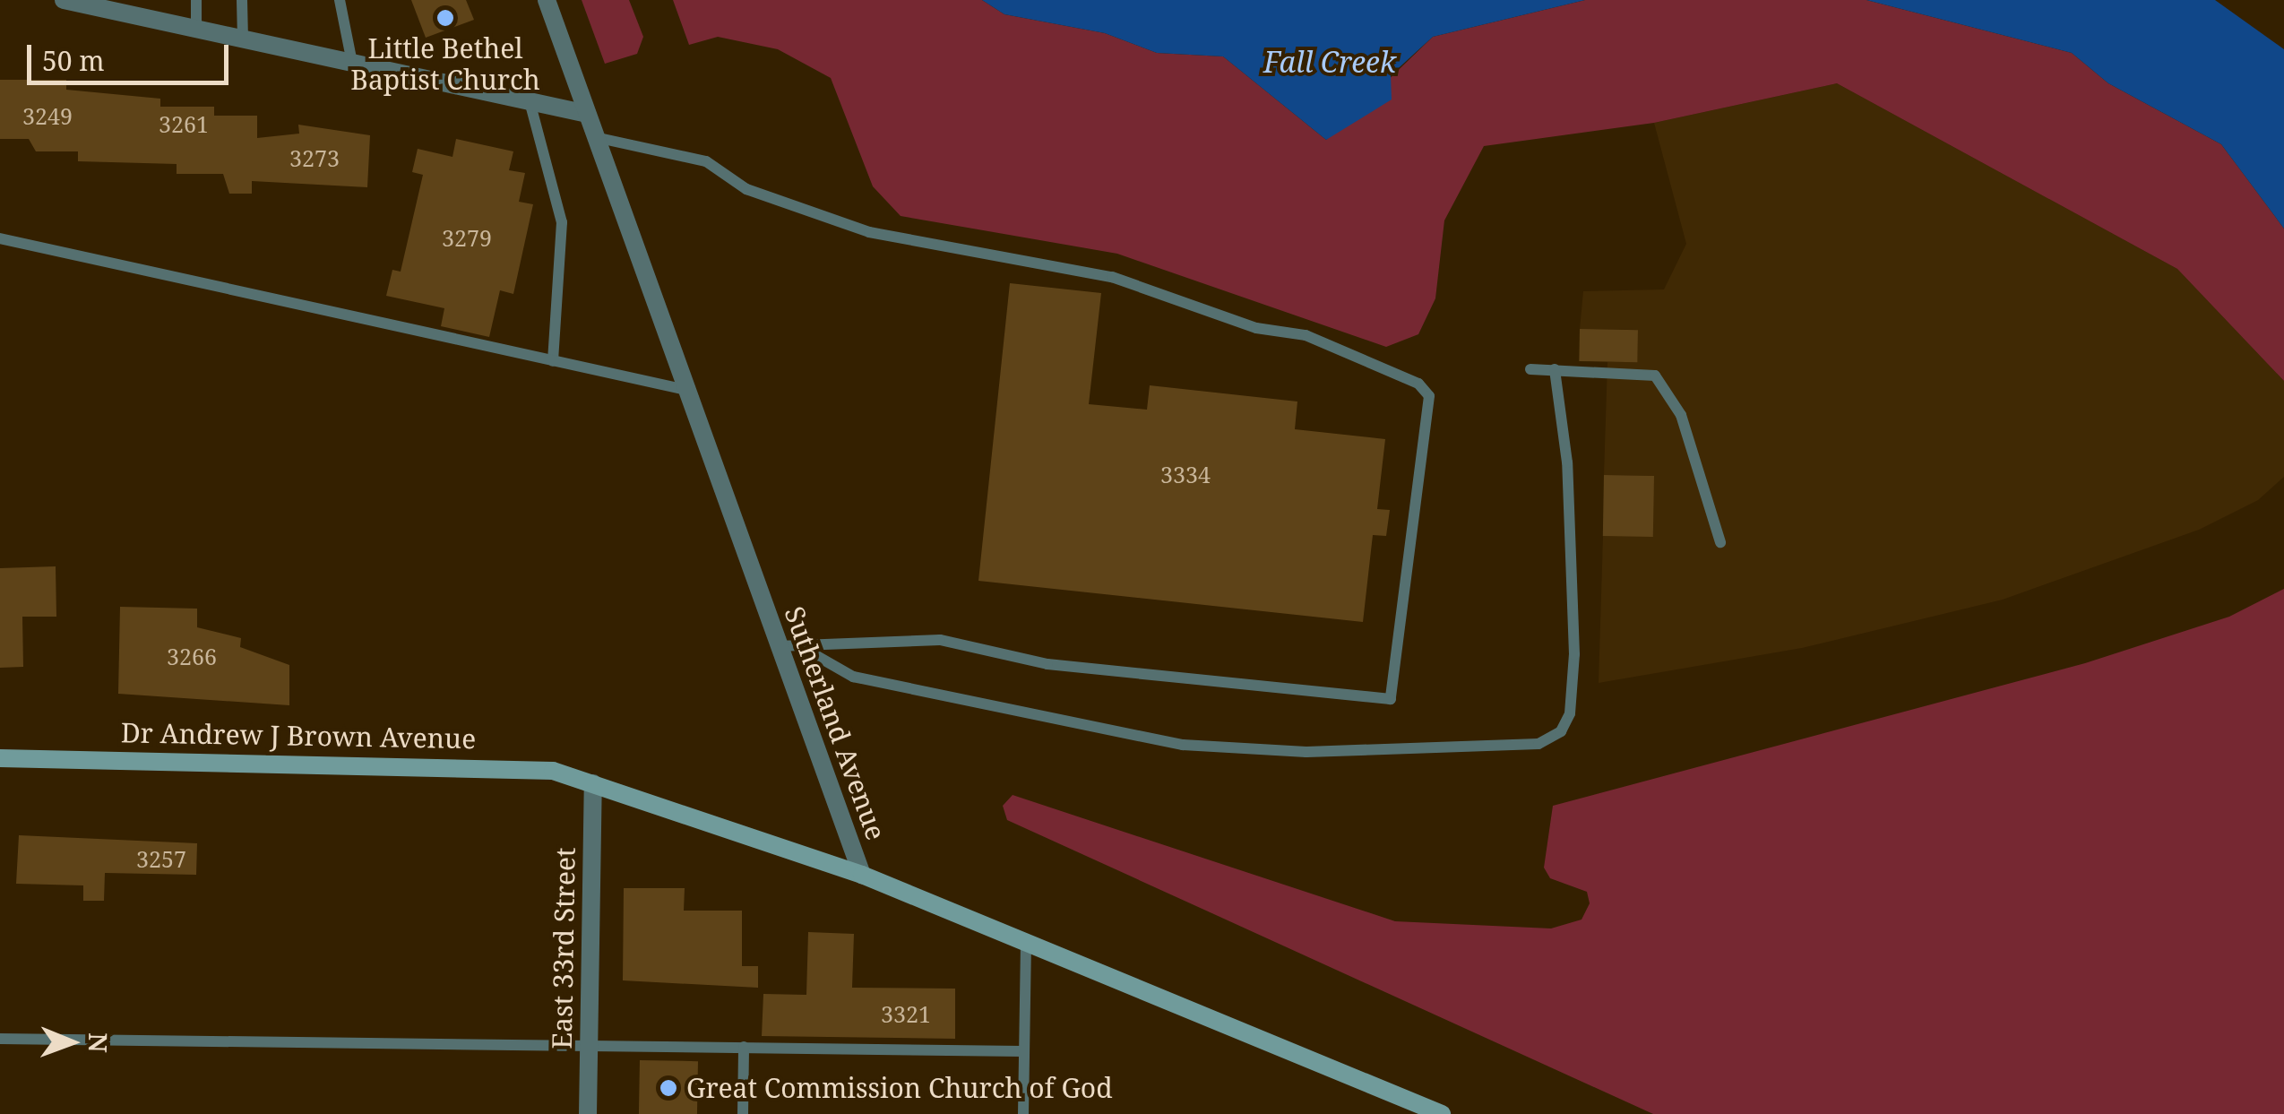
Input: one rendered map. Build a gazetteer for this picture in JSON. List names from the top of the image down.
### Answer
{
  "streets": {
    "main road": ["Sutherland Avenue", "Dr Andrew J Brown Avenue"],
    "street": ["East 33rd Street"]
  },
  "crossings": [
    ["Sutherland Avenue", "Dr Andrew J Brown Avenue"],
    ["Dr Andrew J Brown Avenue", "East 33rd Street"]
  ],
  "water": ["Fall Creek"],
  "places": ["Little Bethel Baptist Church", "Great Commission Church of God"],
  "house_numbers": [
    "3249",
    "3261",
    "3273",
    "3279",
    "3334",
    "3266",
    "3257",
    "3321"
  ],
  "scale_bar": "50 m",
  "north": "right"
}
